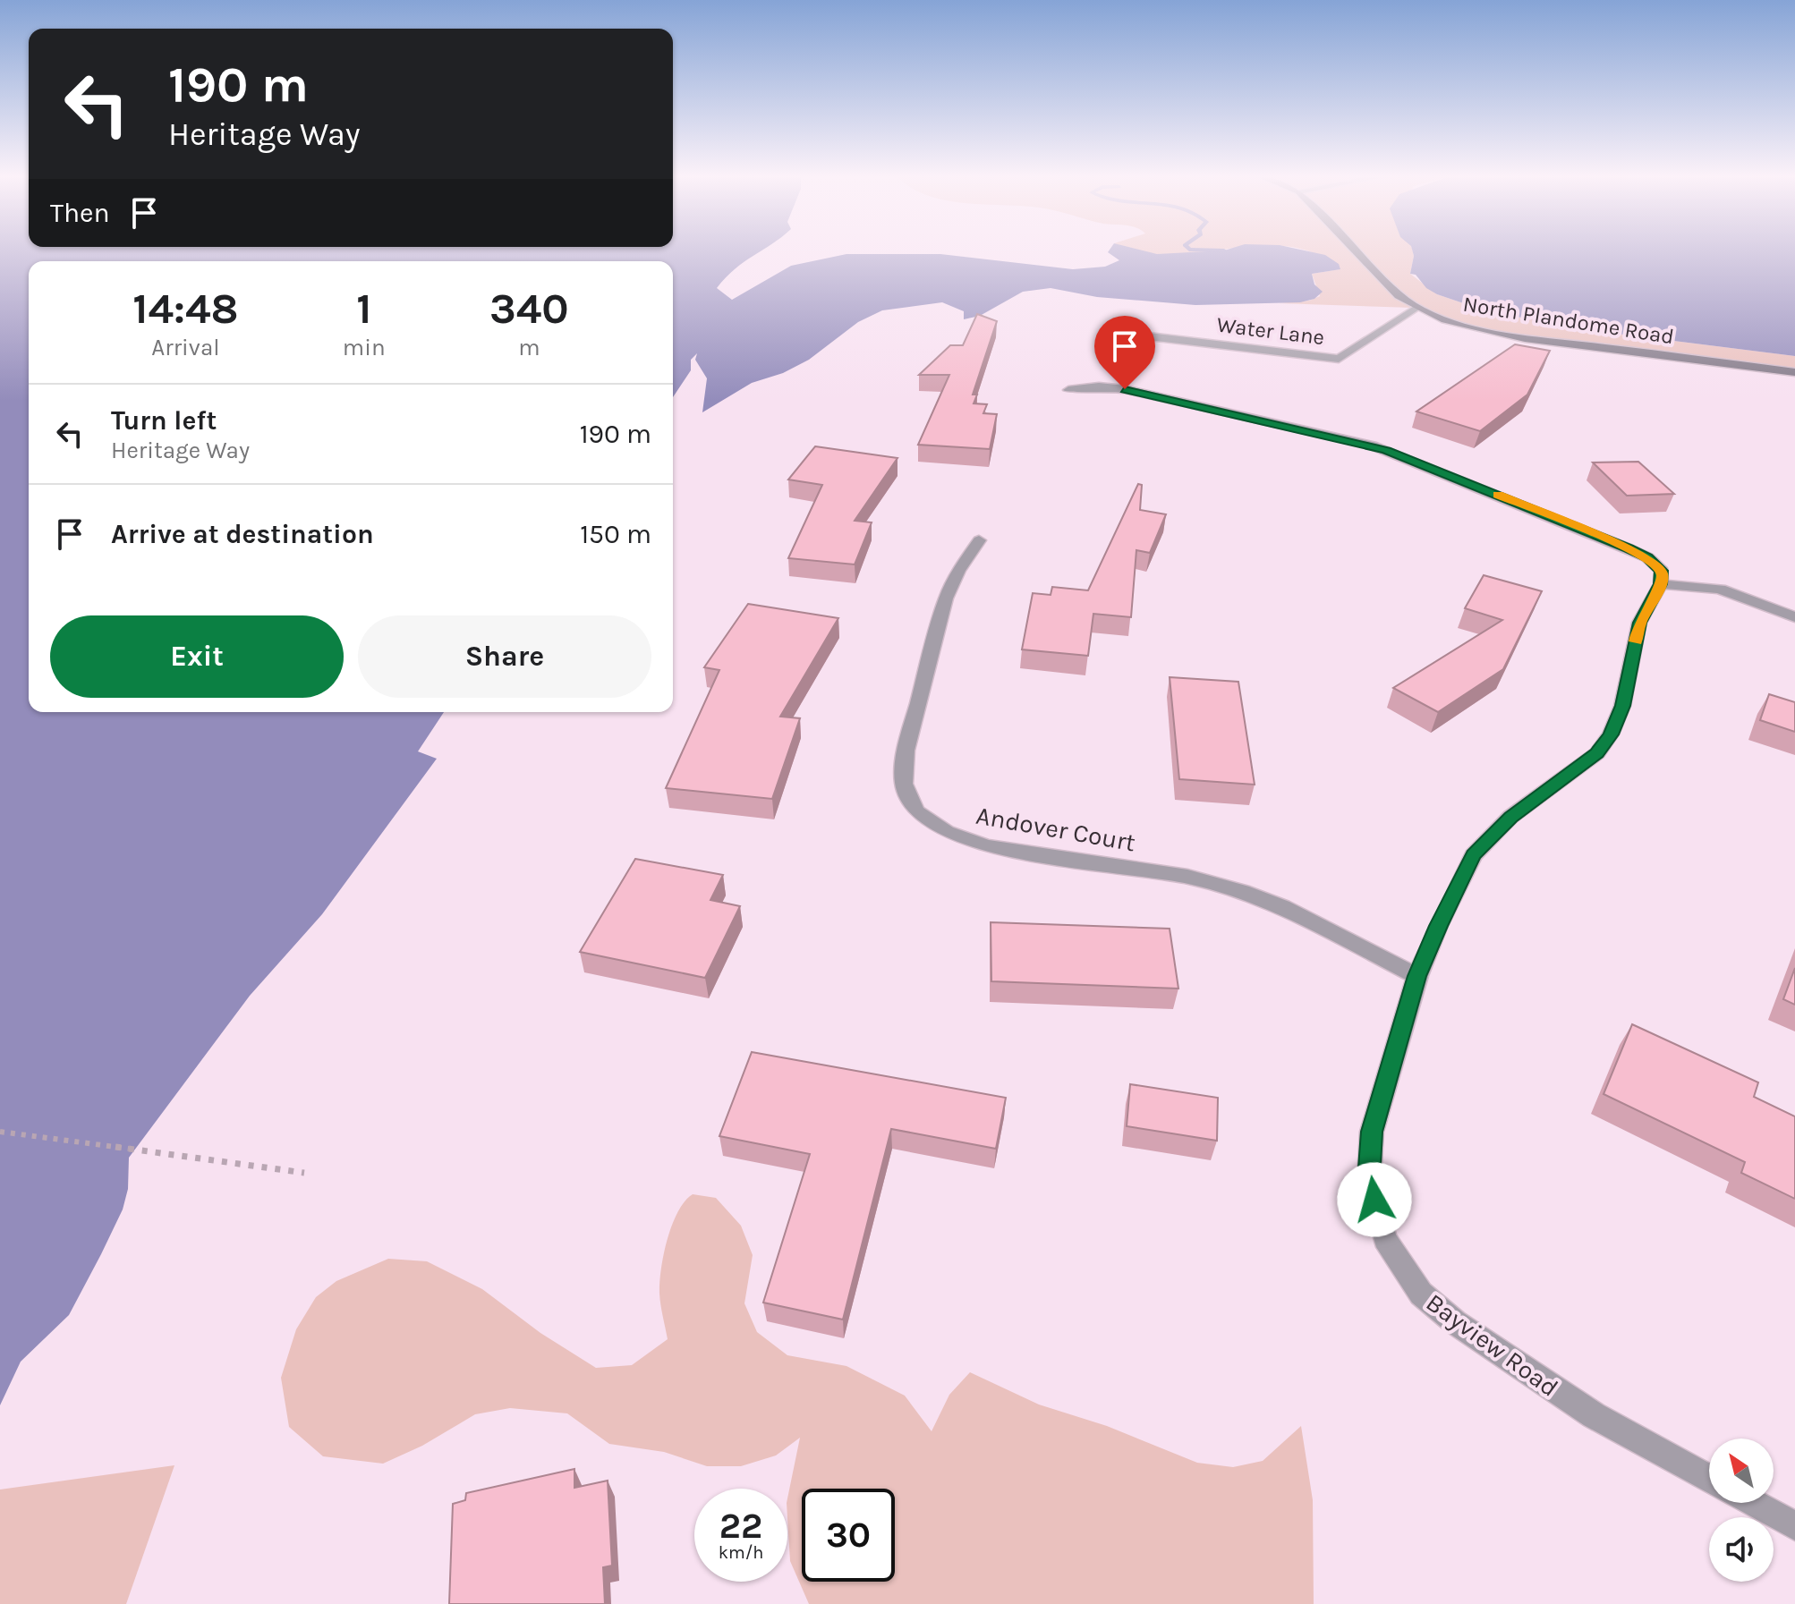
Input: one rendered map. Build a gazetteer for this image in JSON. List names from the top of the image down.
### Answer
{
  "streets": {
    "main road": ["North Plandome Road"],
    "street": ["Water Lane", "Andover Court", "Bayview Road"]
  },
  "crossings": [
    ["North Plandome Road", "Water Lane"],
    ["Andover Court", "Bayview Road"]
  ],
  "north": "top left",
  "page": {
    "turn": ["190 m", "Heritage Way"],
    "then": "Then",
    "eta": [
      "14:48",
      "Arrival",
      "1",
      "min",
      "340",
      "m"
    ],
    "list": [
      {
        "name": "Turn left",
        "note": "Heritage Way",
        "value": "190 m"
      },
      {
        "name": "Arrive at destination",
        "value": "150 m"
      }
    ],
    "buttons": ["Exit", "Share"],
    "speed": "22 km/h",
    "limit": "30"
  }
}
